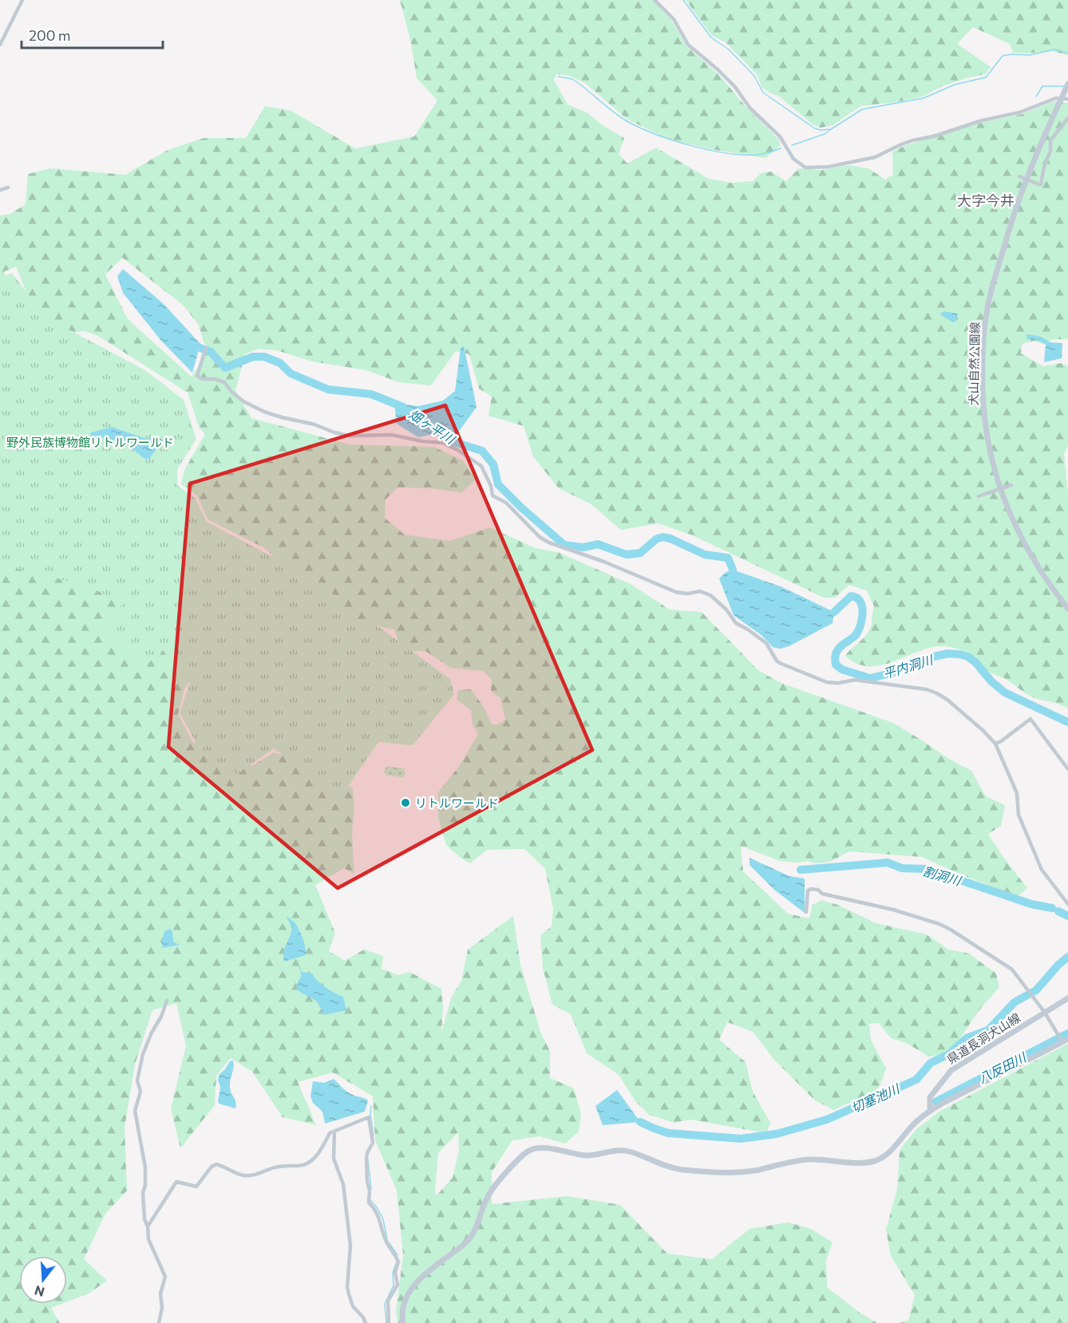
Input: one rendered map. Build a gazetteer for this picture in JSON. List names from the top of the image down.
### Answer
{
  "streets": {
    "main road": ["犬山自然公園線", "県道長洞犬山線"]
  },
  "districts": ["大字今井"],
  "water": [
    "畑ヶ平川",
    "平内洞川",
    "割洞川",
    "八反田川",
    "切塞池川"
  ],
  "parks": ["野外民族博物館リトルワールド"],
  "places": ["リトルワールド"],
  "scale_bar": "200 m",
  "north": "bottom"
}
